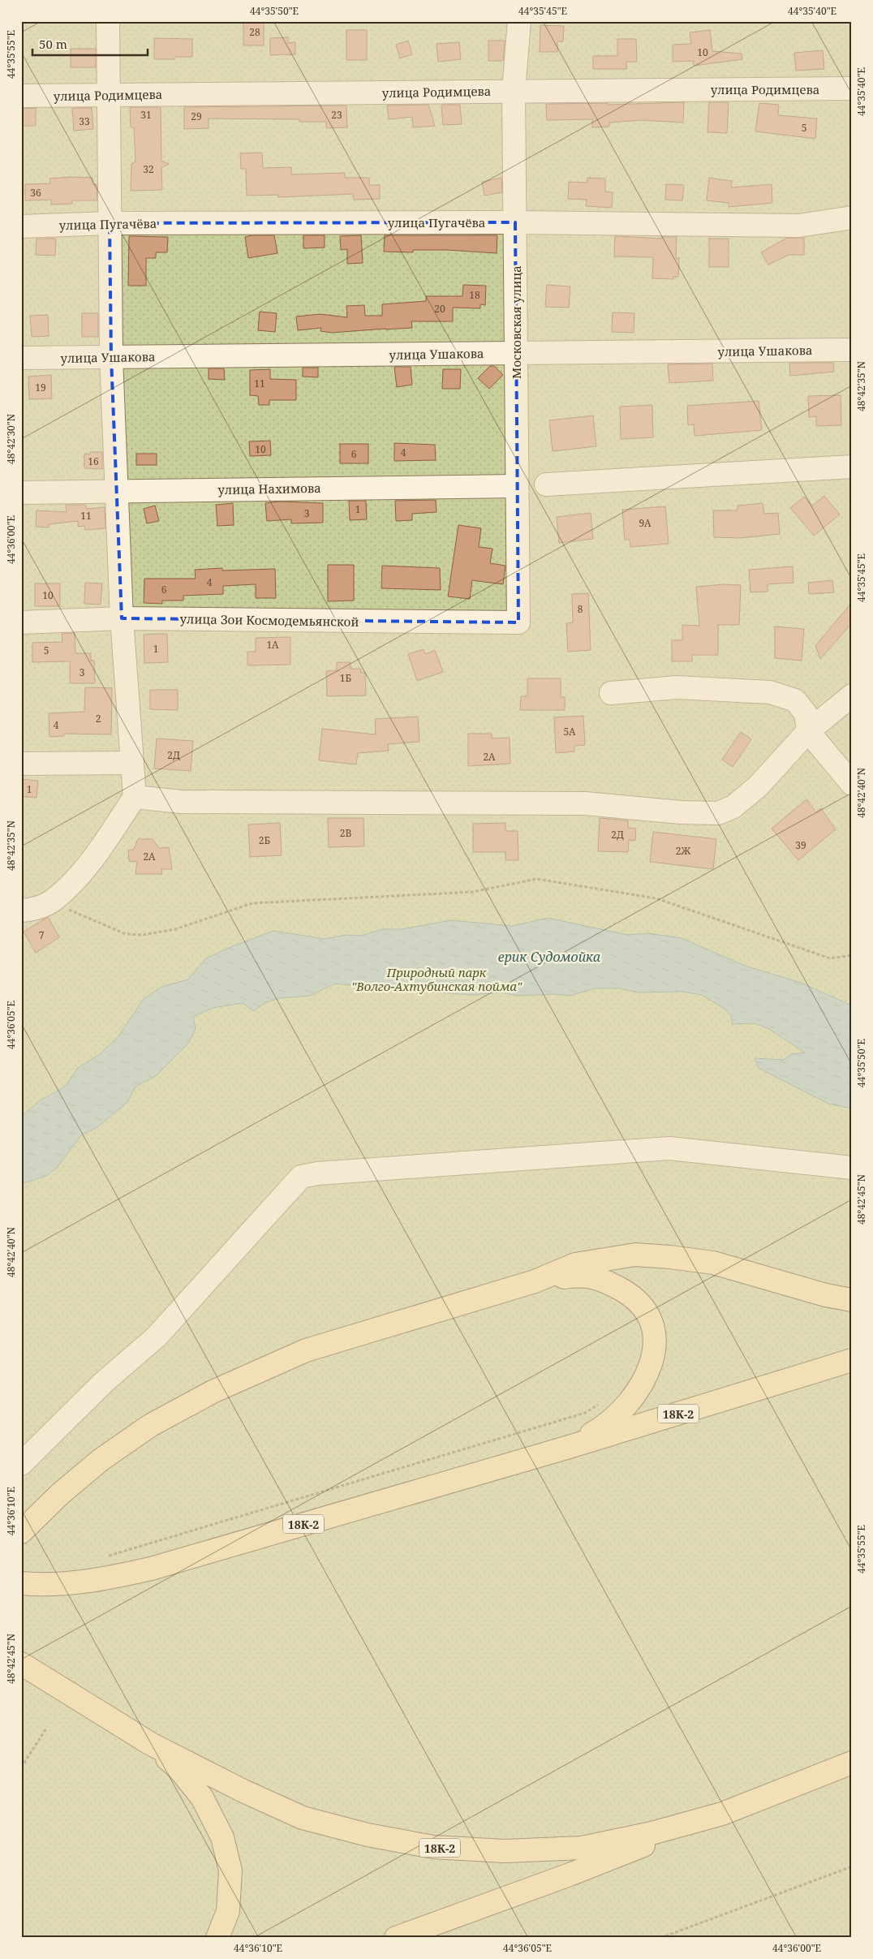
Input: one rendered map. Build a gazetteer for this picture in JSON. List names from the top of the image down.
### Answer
{
  "streets": {
    "main road": ["18К-2"],
    "street": [
      "улица Родимцева",
      "улица Пугачёва",
      "Московская улица",
      "улица Ушакова",
      "улица Нахимова",
      "улица Зои Космодемьянской"
    ]
  },
  "crossings": [
    ["улица Родимцева", "Московская улица"],
    ["улица Пугачёва", "Московская улица"],
    ["Московская улица", "улица Ушакова"],
    ["Московская улица", "улица Нахимова"],
    ["Московская улица", "улица Зои Космодемьянской"]
  ],
  "water": ["ерик Судомойка"],
  "parks": ["Природный парк \"Волго-Ахтубинская пойма\""],
  "house_numbers": [
    "28",
    "10",
    "31",
    "23",
    "29",
    "33",
    "5",
    "32",
    "36",
    "18",
    "20",
    "11",
    "19",
    "10",
    "4",
    "6",
    "16",
    "1",
    "3",
    "11",
    "9А",
    "4",
    "6",
    "10",
    "8",
    "1А",
    "1",
    "5",
    "3",
    "1Б",
    "2",
    "4",
    "5А",
    "2Д",
    "2А",
    "1",
    "2В",
    "2Д",
    "2Б",
    "39",
    "2Ж",
    "2А",
    "7"
  ],
  "scale_bar": "50 m",
  "coordinates": [
    "44°35'50\"E",
    "44°35'45\"E",
    "44°35'40\"E",
    "44°35'55\"E",
    "48°42'35\"N",
    "48°42'30\"N",
    "44°36'00\"E",
    "48°42'40\"N",
    "44°36'05\"E",
    "48°42'45\"N",
    "44°36'10\"E"
  ]
}
